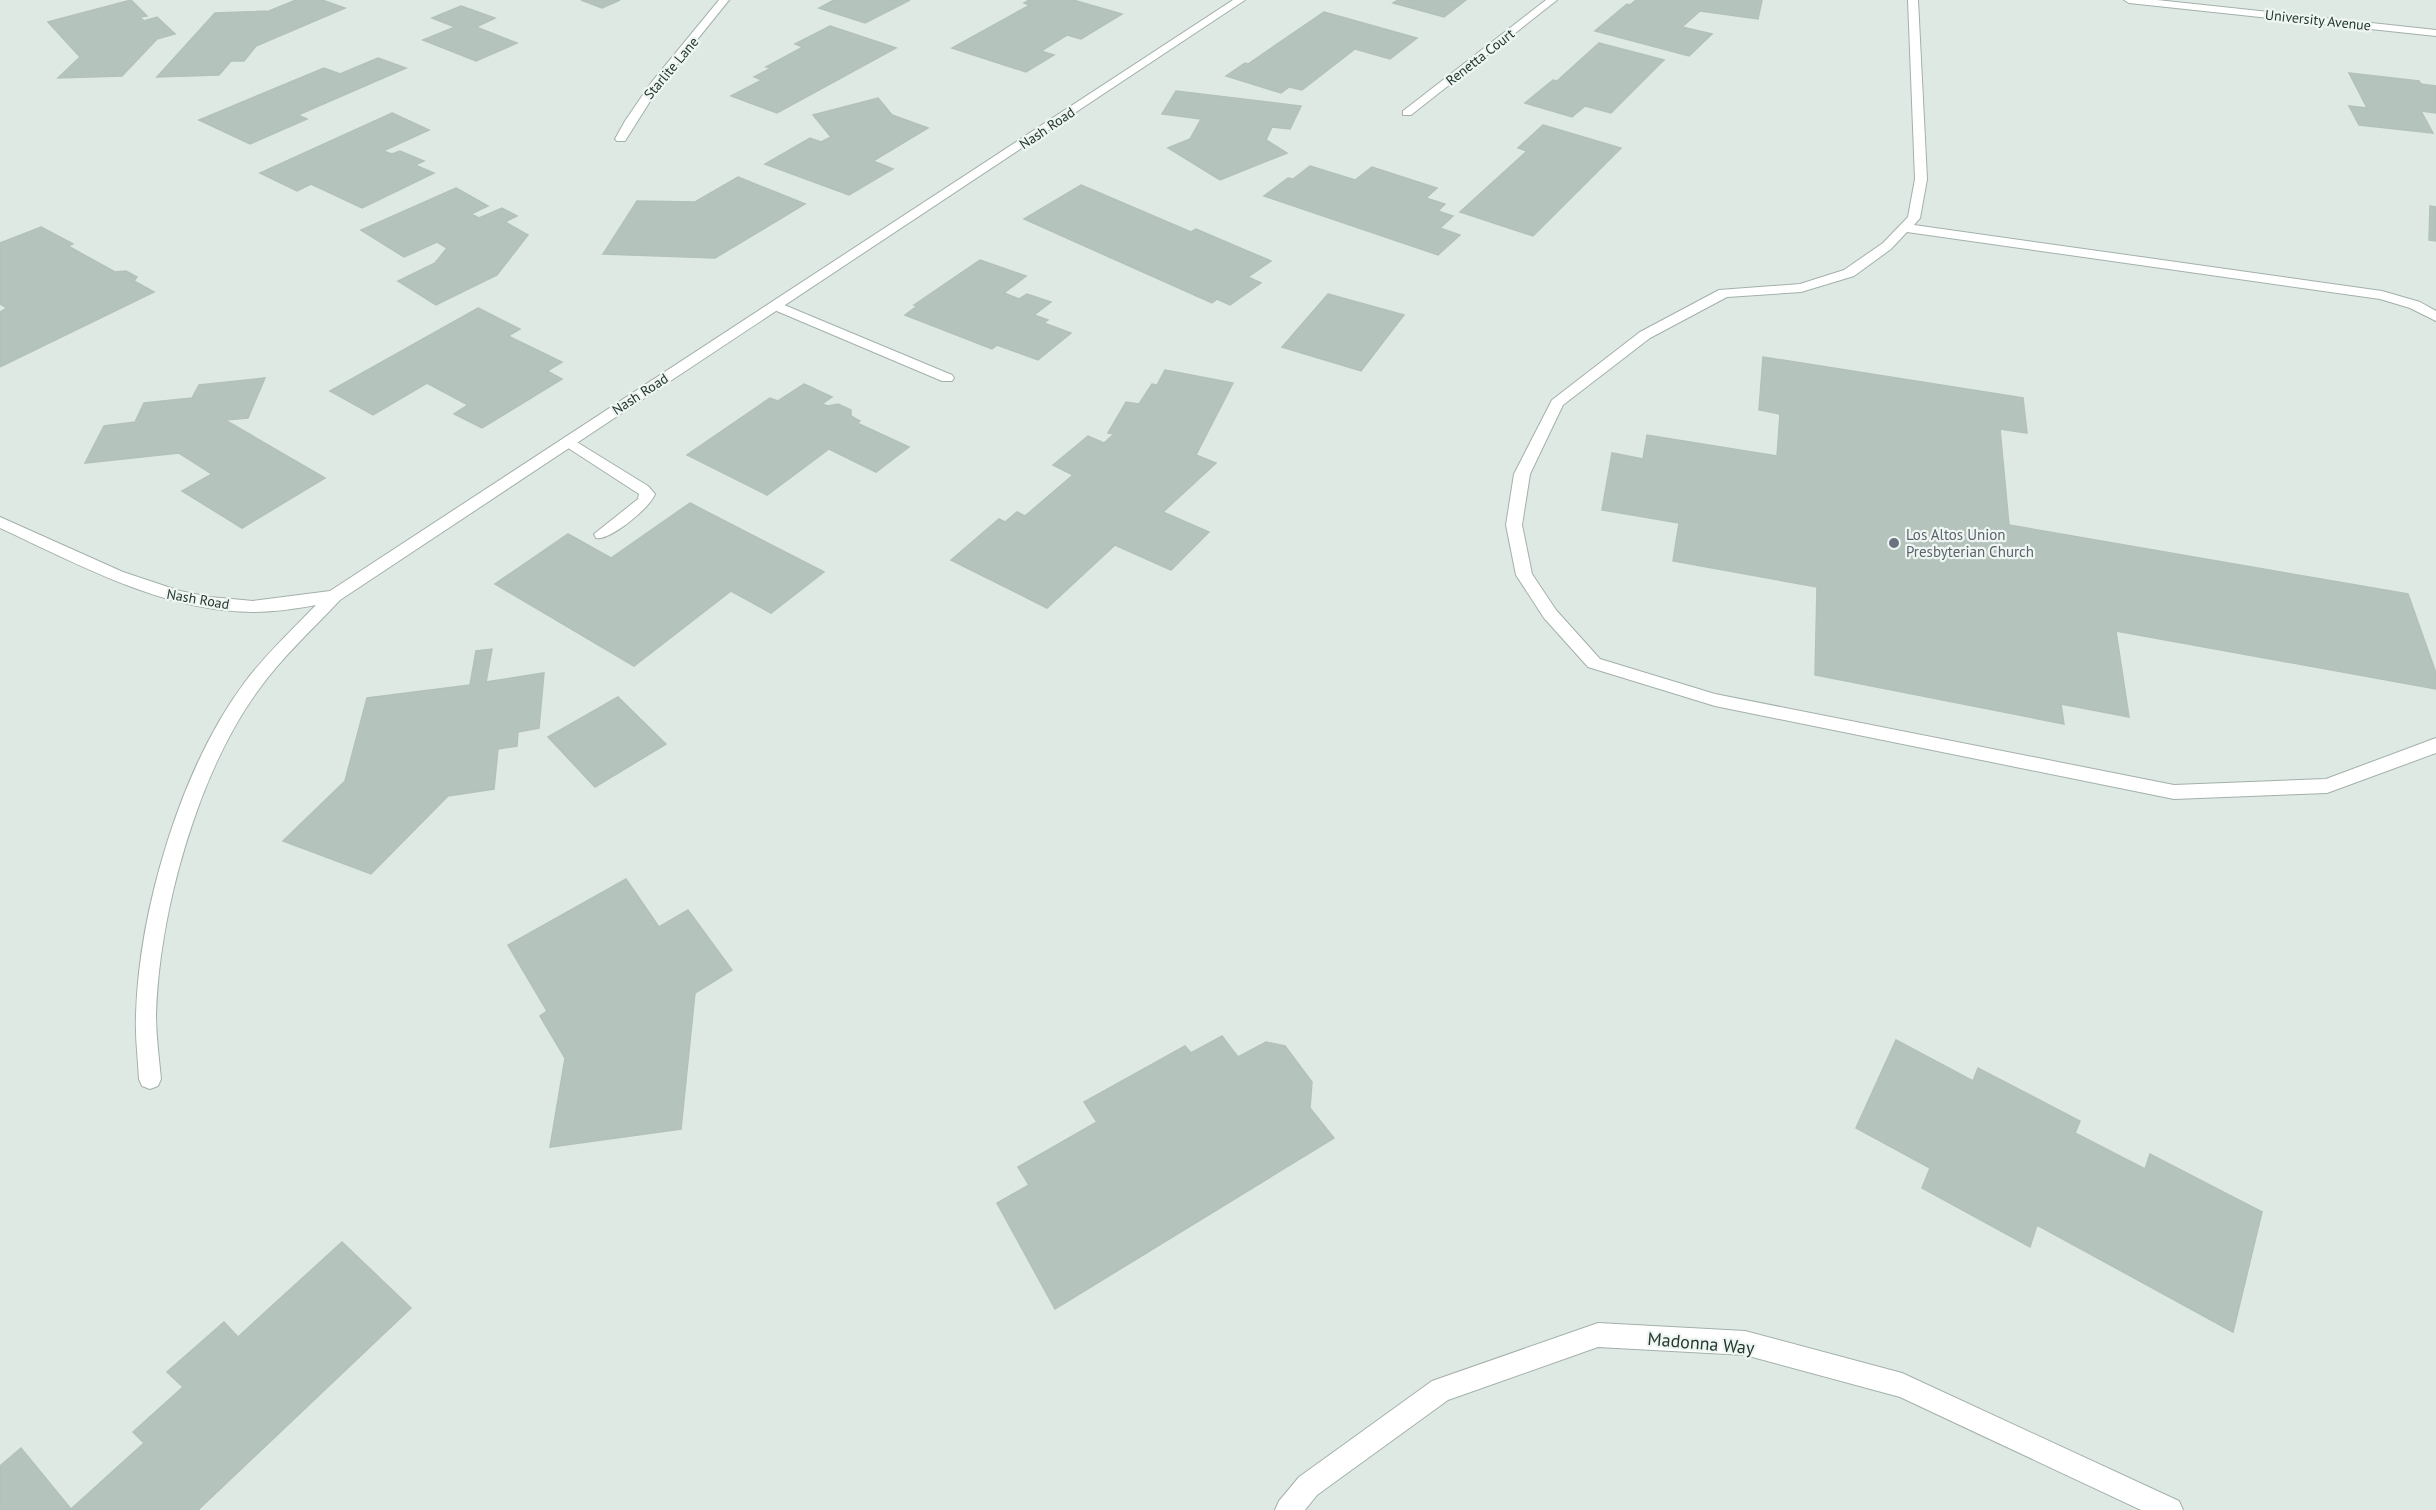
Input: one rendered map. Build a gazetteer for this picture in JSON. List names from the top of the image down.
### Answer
{
  "streets": {
    "street": [
      "University Avenue",
      "Renetta Court",
      "Starlite Lane",
      "Nash Road",
      "Madonna Way"
    ]
  },
  "places": ["Los Altos Union Presbyterian Church"]
}
